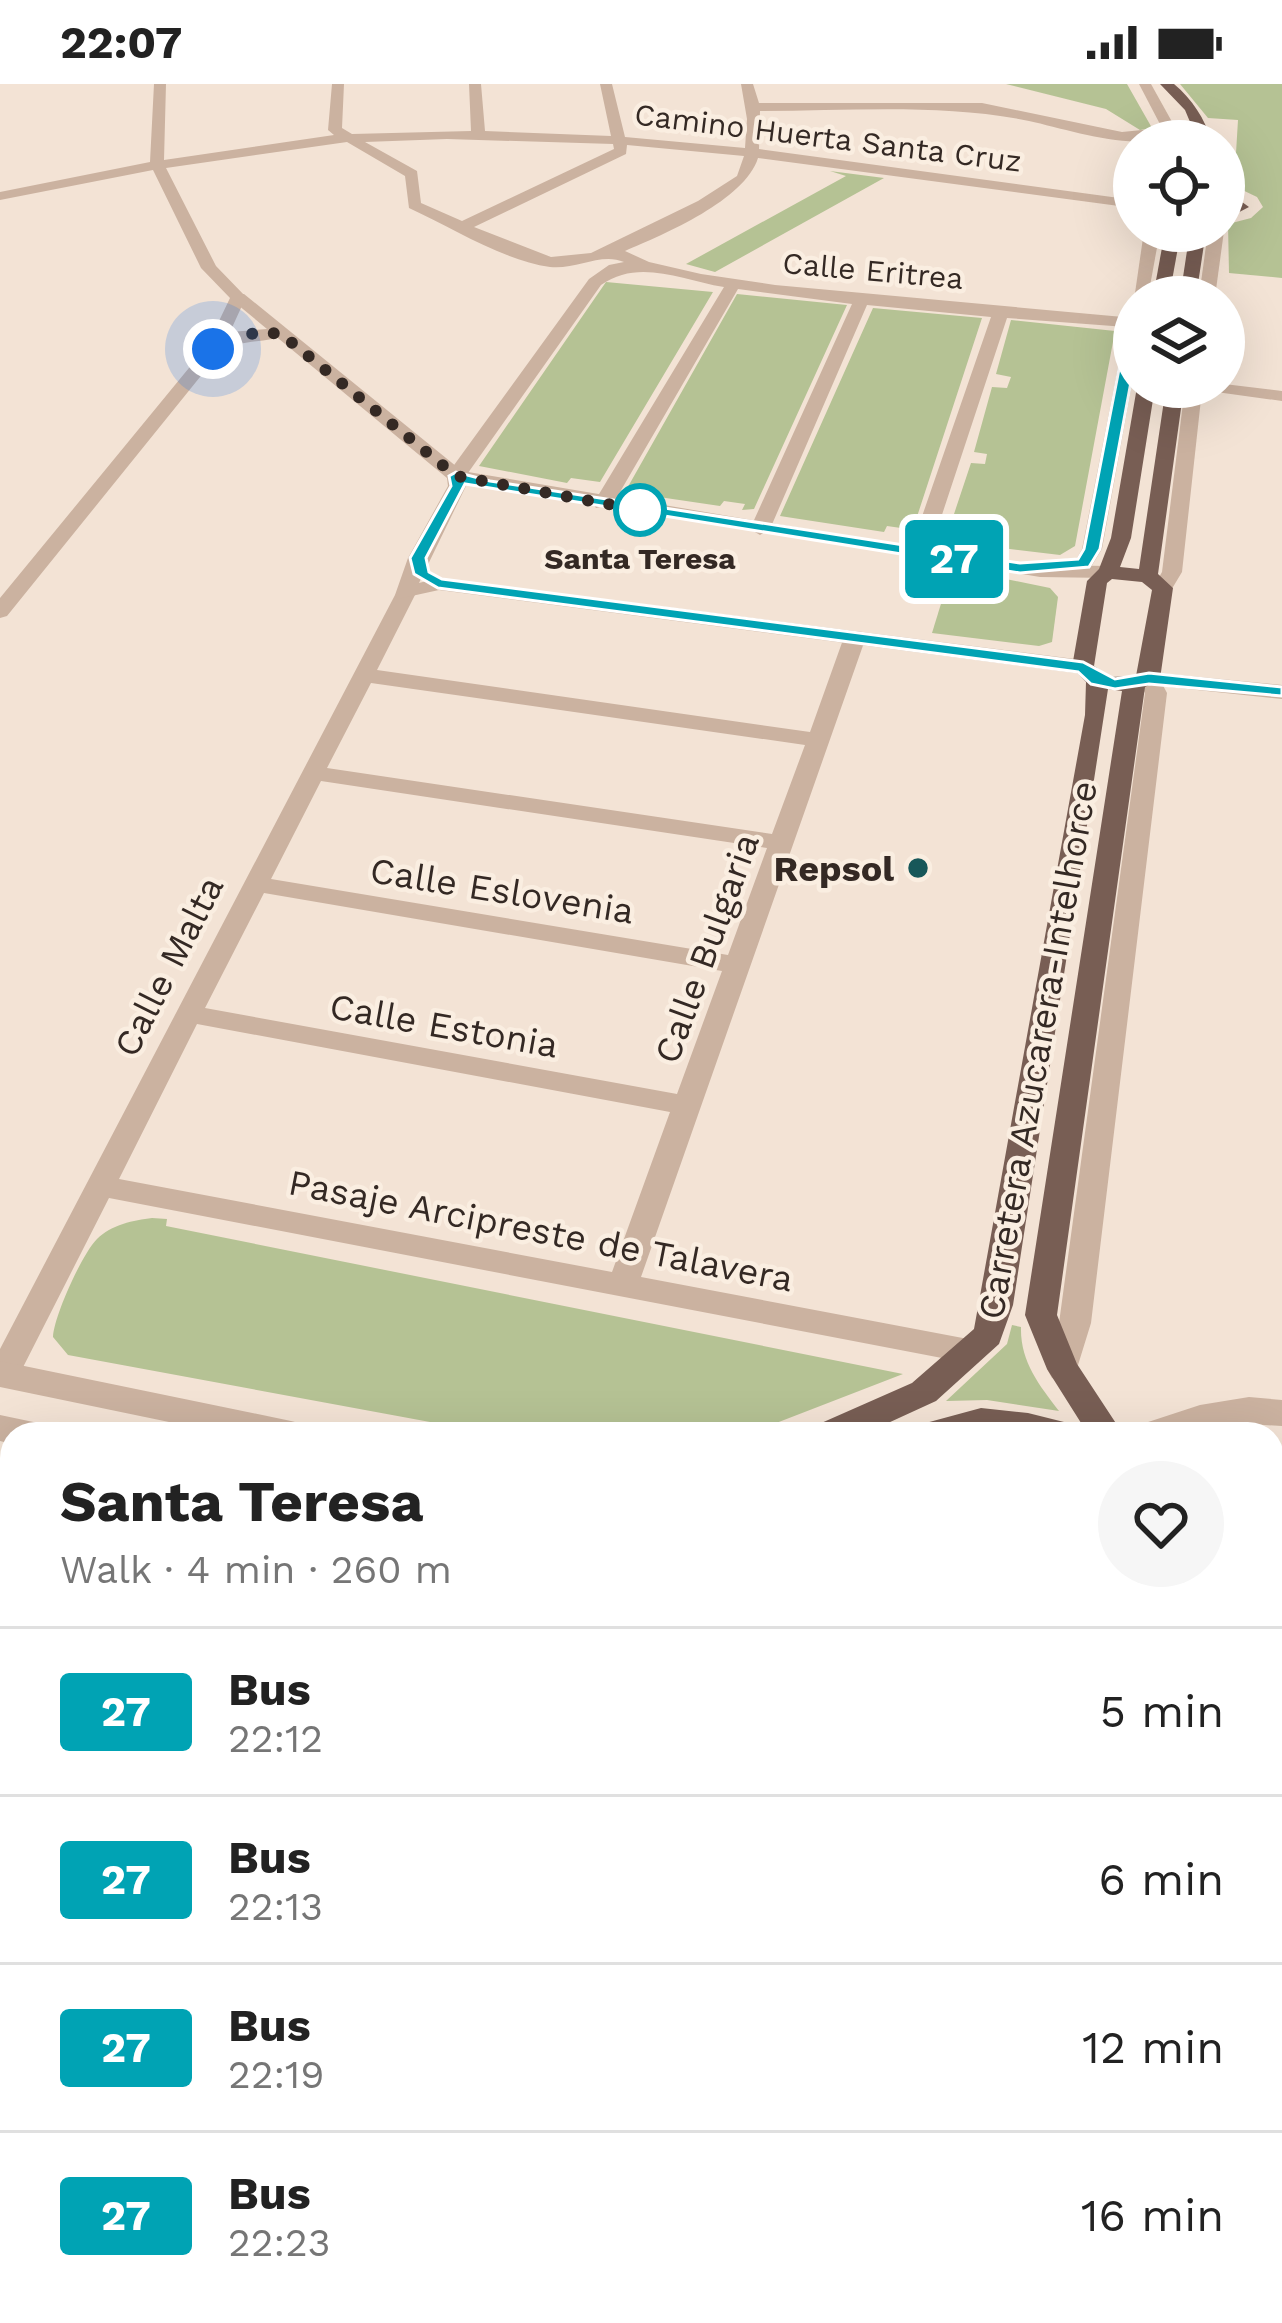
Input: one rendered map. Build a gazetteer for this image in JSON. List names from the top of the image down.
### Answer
{
  "streets": {
    "main road": ["Carretera Azucarera-Intelhorce"],
    "street": [
      "Camino Huerta Santa Cruz",
      "Calle Eritrea",
      "Calle Eslovenia",
      "Calle Bulgaria",
      "Calle Malta",
      "Calle Estonia",
      "Pasaje Arcipreste de Talavera"
    ]
  },
  "crossings": [
    ["Calle Eslovenia", "Calle Bulgaria"],
    ["Calle Eslovenia", "Calle Malta"],
    ["Calle Bulgaria", "Calle Estonia"],
    ["Calle Bulgaria", "Pasaje Arcipreste de Talavera"],
    ["Calle Malta", "Calle Estonia"],
    ["Calle Malta", "Pasaje Arcipreste de Talavera"],
    ["Carretera Azucarera-Intelhorce", "Pasaje Arcipreste de Talavera"]
  ],
  "places": ["Santa Teresa", "Repsol"],
  "lines": ["bus line 27"],
  "page": {
    "status": "22:07",
    "on_map": "27",
    "heading": ["Santa Teresa", "Walk · 4 min · 260 m"],
    "list": [
      {
        "mark": "27",
        "name": "Bus",
        "note": "22:12",
        "value": "5 min"
      },
      {
        "mark": "27",
        "name": "Bus",
        "note": "22:13",
        "value": "6 min"
      },
      {
        "mark": "27",
        "name": "Bus",
        "note": "22:19",
        "value": "12 min"
      },
      {
        "mark": "27",
        "name": "Bus",
        "note": "22:23",
        "value": "16 min"
      }
    ]
  }
}
